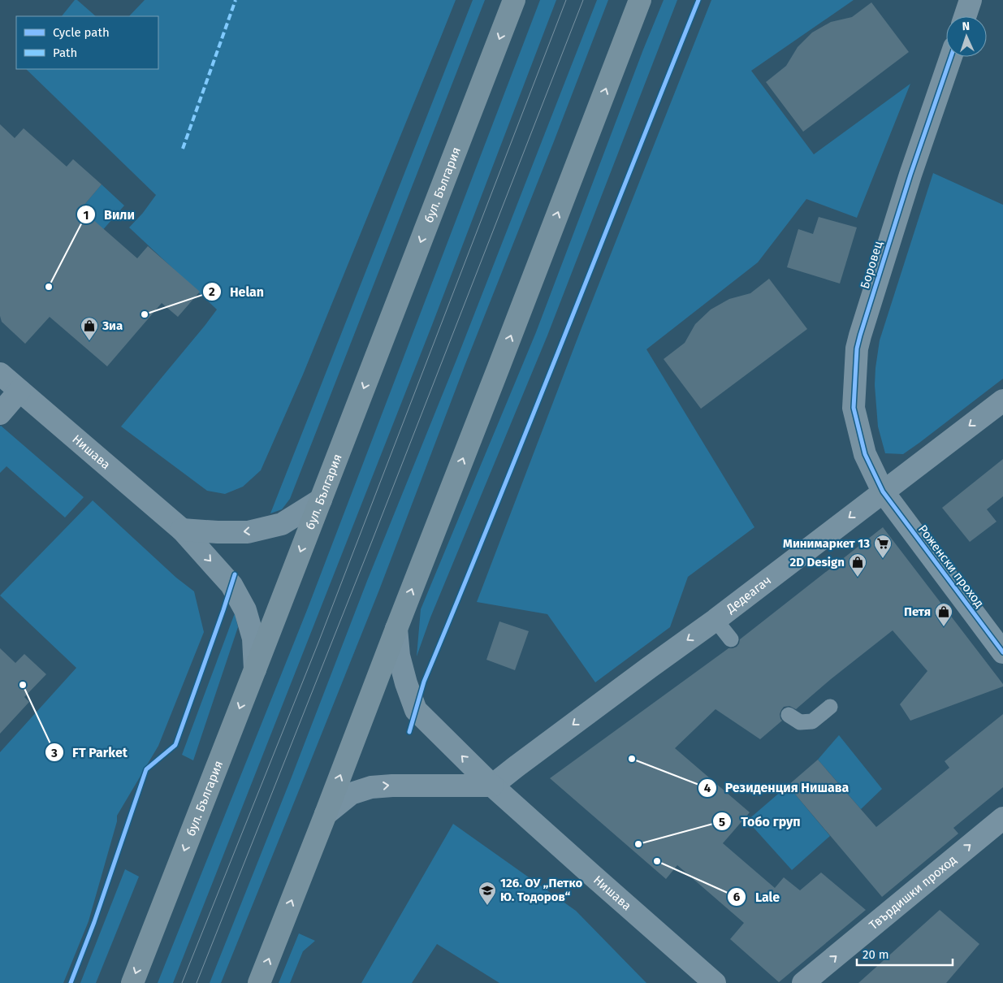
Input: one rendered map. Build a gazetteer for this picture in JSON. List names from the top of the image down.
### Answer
{
  "streets": {
    "main road": ["бул. България"],
    "street": [
      "Боровец",
      "Нишава",
      "Роженски проход",
      "Дедеагач",
      "Твърдишки проход"
    ]
  },
  "crossings": [
    ["бул. България", "Нишава"],
    ["Боровец", "Роженски проход"],
    ["Боровец", "Дедеагач"],
    ["Нишава", "Дедеагач"],
    ["Роженски проход", "Дедеагач"]
  ],
  "one_way": ["Дедеагач", "Твърдишки проход"],
  "places": {
    "other": [
      "Вили",
      "Helan",
      "FT Parket",
      "Резиденция Нишава",
      "Тобо груп",
      "Lale"
    ],
    "shop": ["Зиа", "2D Design", "Петя"],
    "supermarket": ["Минимаркет 13"],
    "school or university": ["126. ОУ „Петко Ю. Тодоров“"]
  },
  "legend": ["Cycle path", "Path"],
  "scale_bar": "20 m",
  "north": "top"
}
